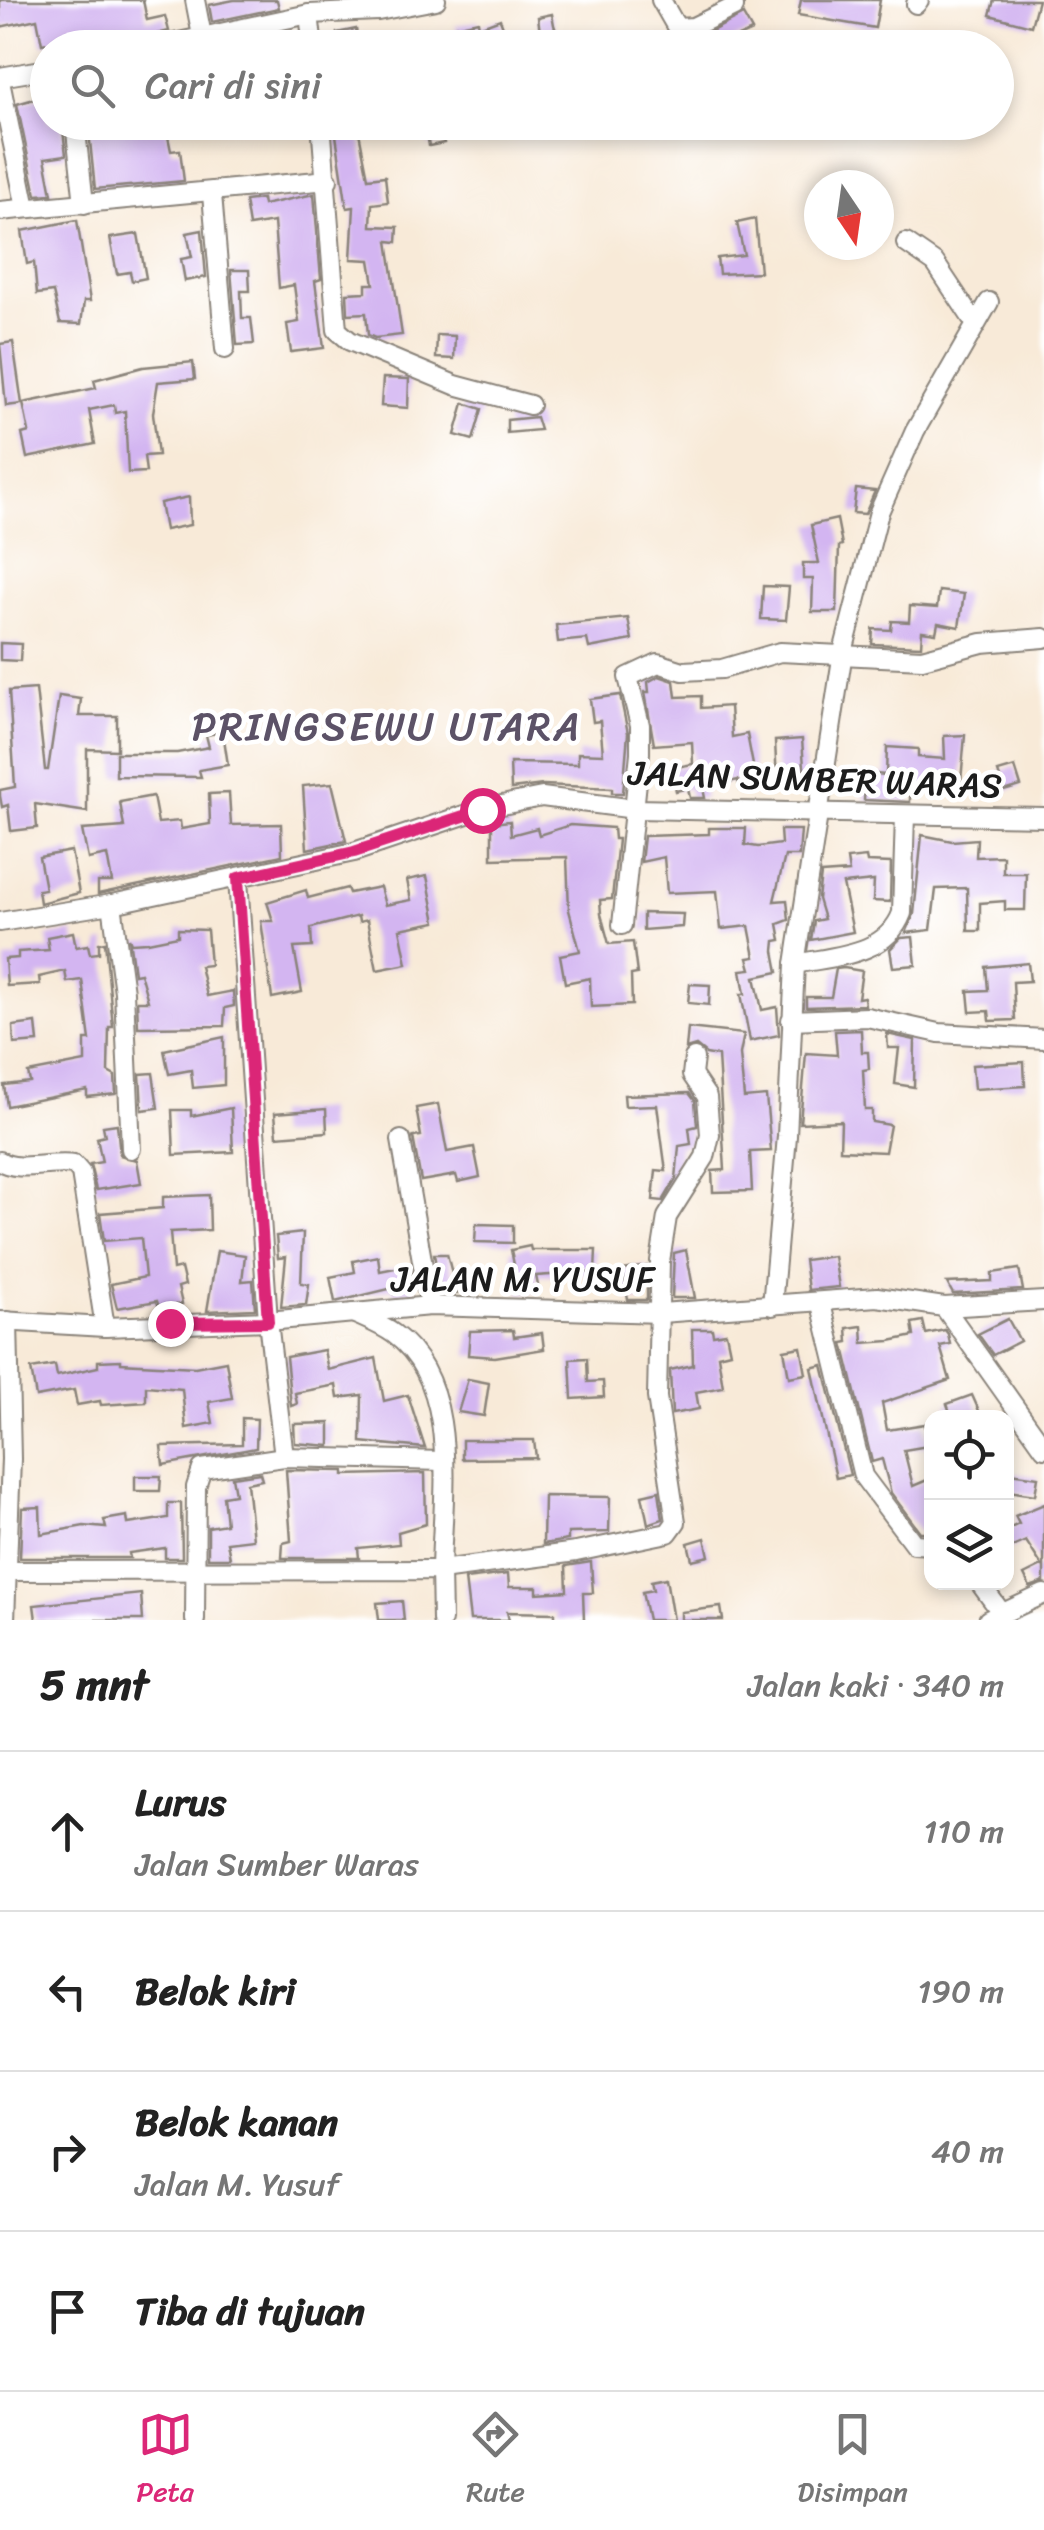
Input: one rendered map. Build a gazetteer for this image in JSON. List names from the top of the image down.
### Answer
{
  "streets": {
    "street": ["JALAN SUMBER WARAS", "JALAN M. YUSUF"]
  },
  "districts": ["PRINGSEWU UTARA"],
  "north": "bottom",
  "page": {
    "search": "Cari di sini",
    "heading": ["5 mnt", "Jalan kaki · 340 m"],
    "list": [
      ["Lurus", "Jalan Sumber Waras", "110 m"],
      ["Belok kiri", "190 m"],
      ["Belok kanan", "Jalan M. Yusuf", "40 m"],
      "Tiba di tujuan"
    ],
    "nav": ["Peta", "Rute", "Disimpan"]
  }
}
